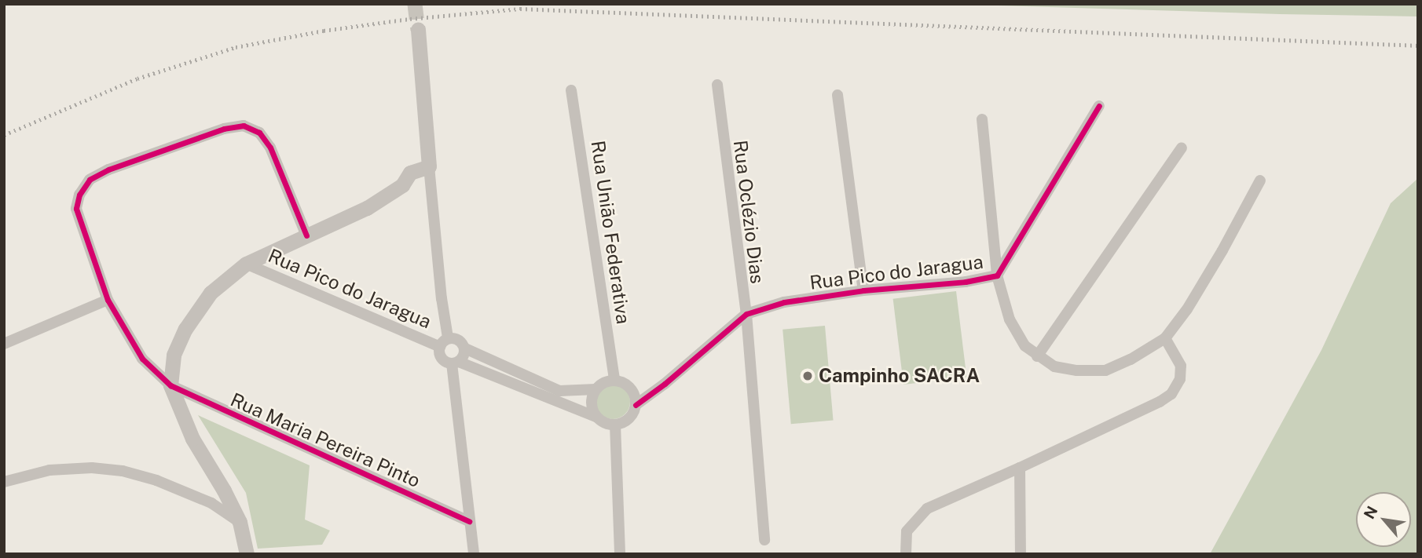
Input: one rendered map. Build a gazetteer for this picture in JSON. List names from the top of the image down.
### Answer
{
  "streets": {
    "street": [
      "Rua Oclézio Dias",
      "Rua União Federativa",
      "Rua Pico do Jaragua",
      "Rua Maria Pereira Pinto"
    ]
  },
  "crossings": [
    ["Rua Oclézio Dias", "Rua Pico do Jaragua"],
    ["Rua União Federativa", "Rua Pico do Jaragua"]
  ],
  "places": ["Campinho SACRA"],
  "north": "top left"
}
